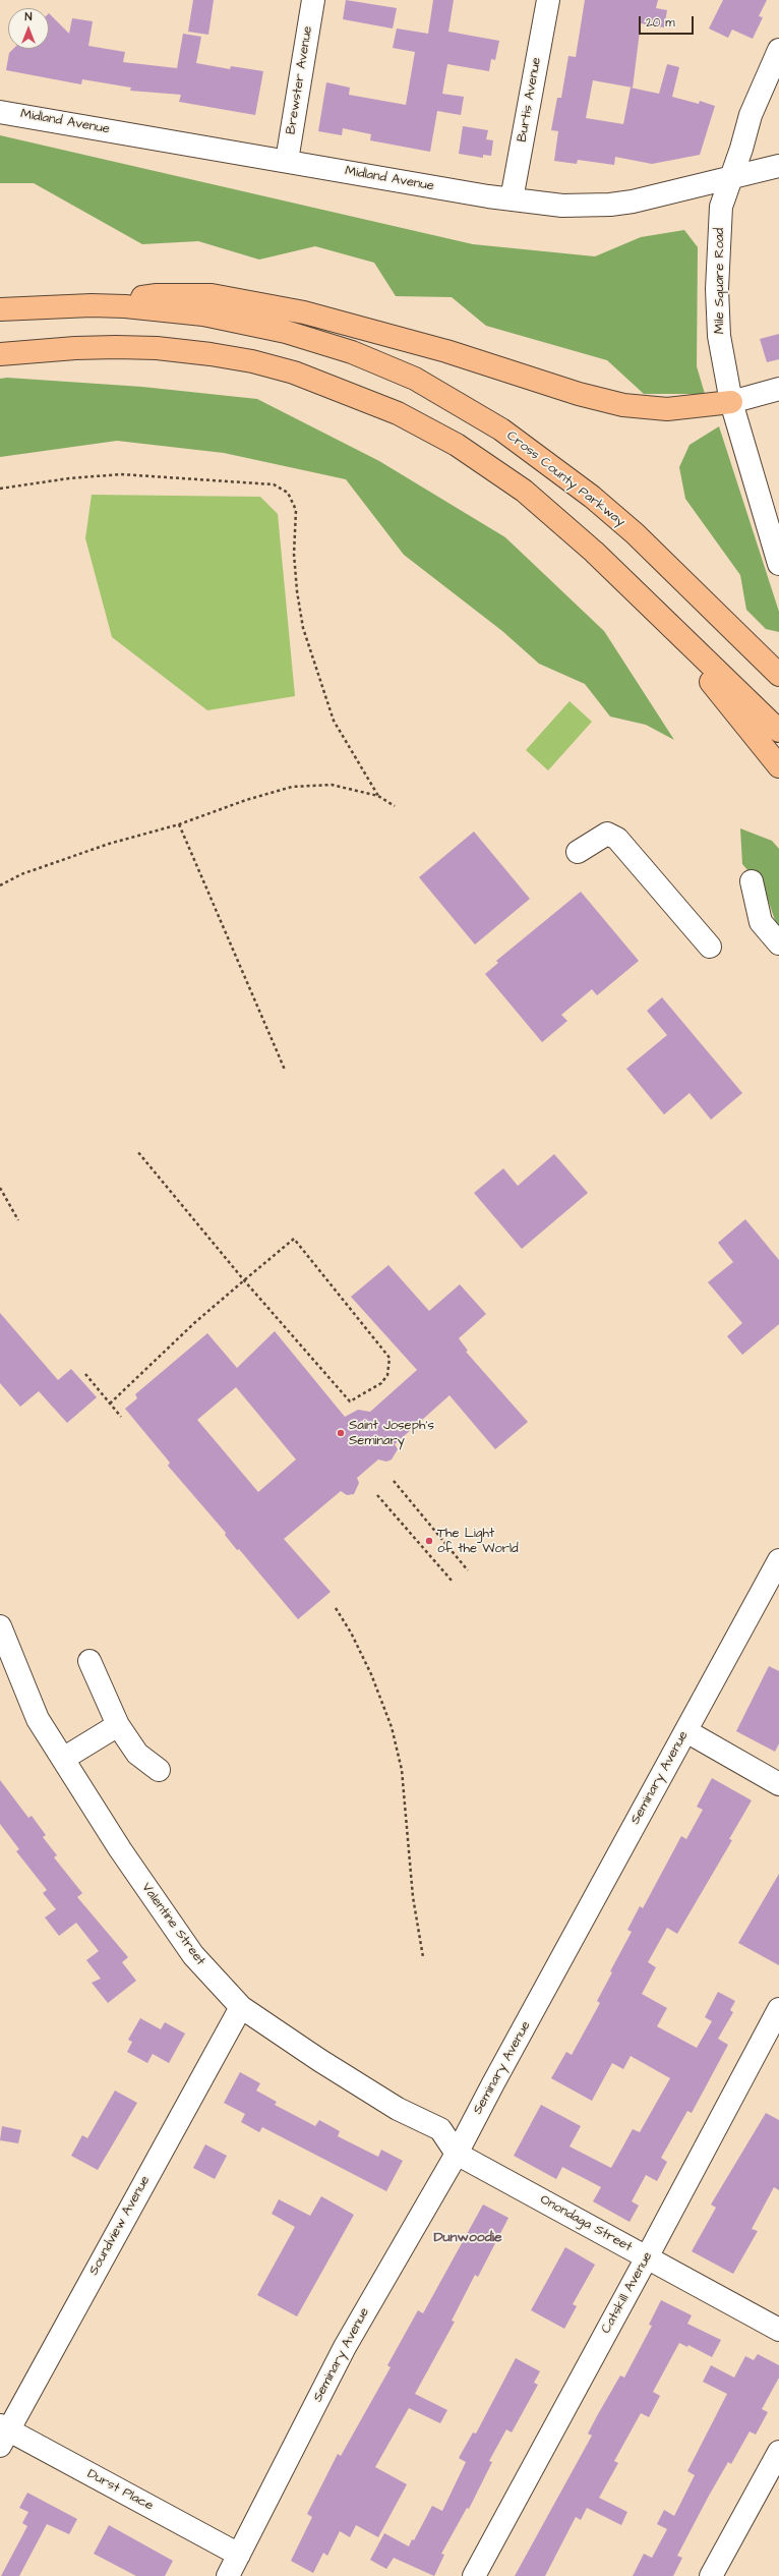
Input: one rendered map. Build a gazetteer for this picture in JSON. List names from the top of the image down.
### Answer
{
  "streets": {
    "highway": ["Cross County Parkway"],
    "street": [
      "Brewster Avenue",
      "Burtis Avenue",
      "Midland Avenue",
      "Mile Square Road",
      "Seminary Avenue",
      "Valentine Street",
      "Onondaga Street",
      "Soundview Avenue",
      "Catskill Avenue",
      "Durst Place"
    ]
  },
  "crossings": [
    ["Brewster Avenue", "Midland Avenue"],
    ["Burtis Avenue", "Midland Avenue"],
    ["Midland Avenue", "Mile Square Road"],
    ["Seminary Avenue", "Valentine Street"],
    ["Seminary Avenue", "Onondaga Street"],
    ["Seminary Avenue", "Durst Place"],
    ["Valentine Street", "Onondaga Street"],
    ["Valentine Street", "Soundview Avenue"],
    ["Onondaga Street", "Catskill Avenue"],
    ["Soundview Avenue", "Durst Place"]
  ],
  "districts": ["Dunwoodie"],
  "places": ["Saint Joseph's Seminary", "The Light of the World"],
  "scale_bar": "20 m",
  "north": "top"
}
